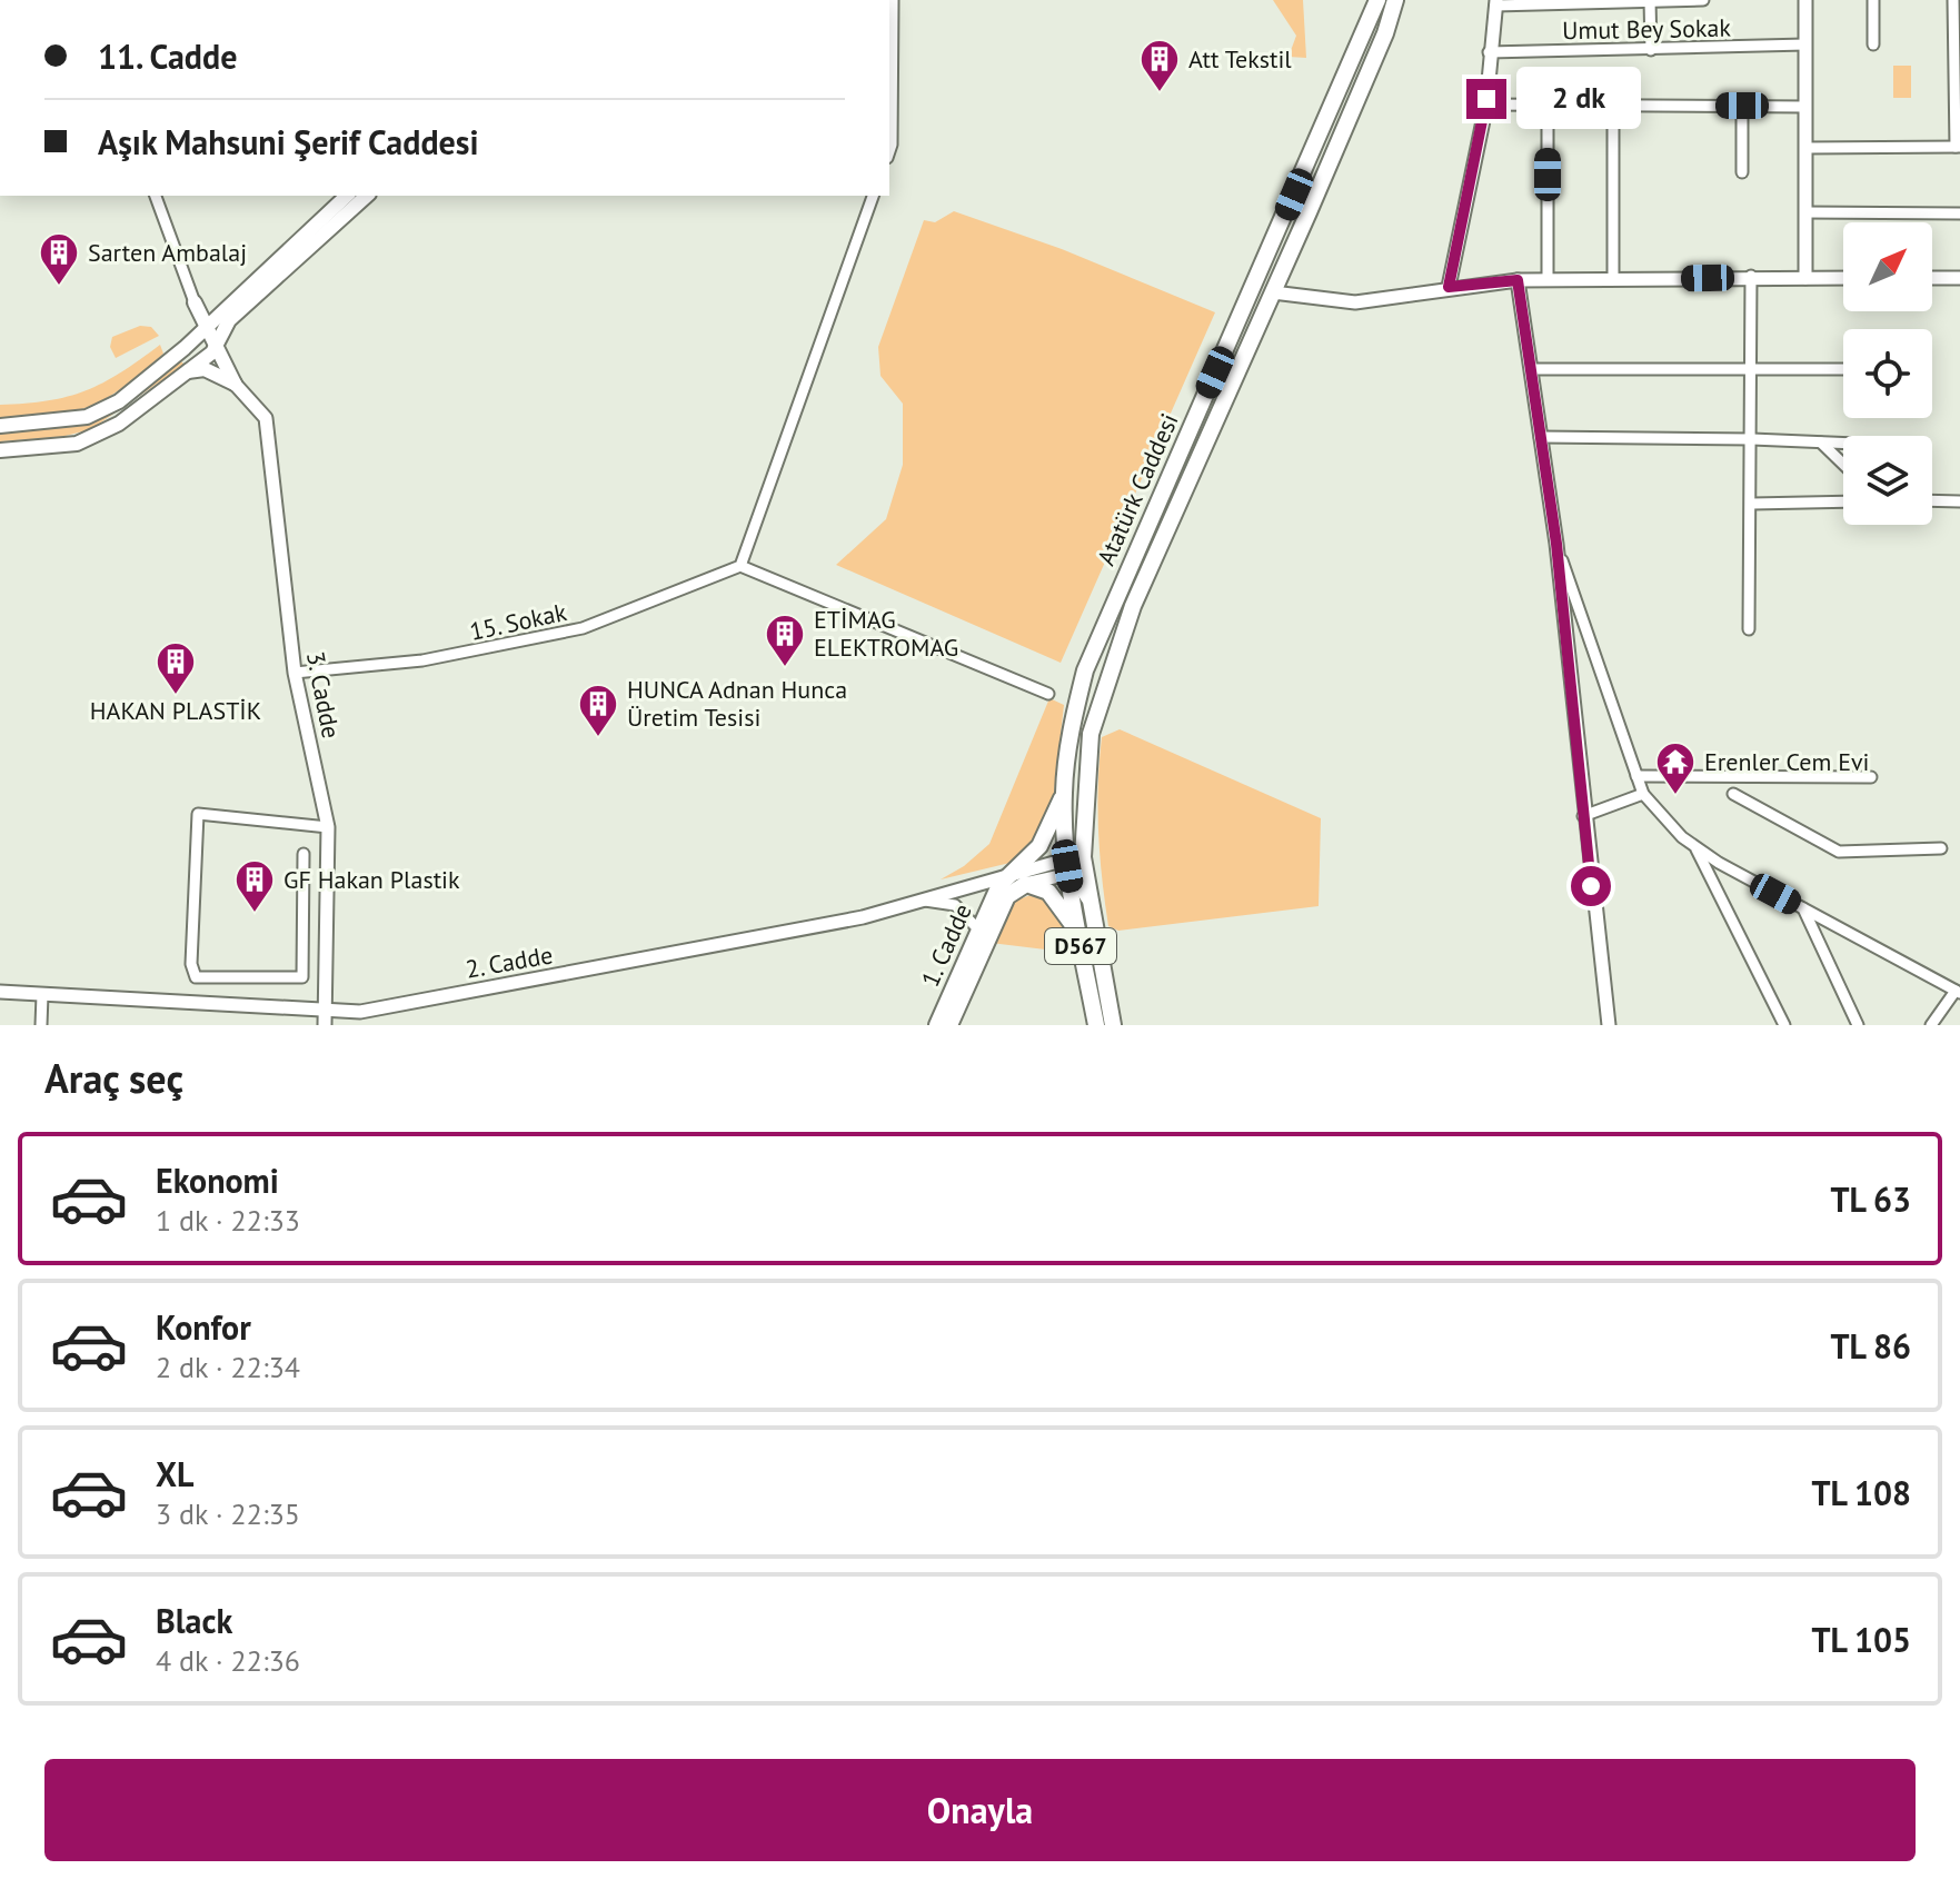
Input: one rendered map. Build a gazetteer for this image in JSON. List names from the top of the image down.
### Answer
{
  "streets": {
    "main road": ["Atatürk Caddesi", "1. Cadde", "D567"],
    "street": [
      "Umut Bey Sokak",
      "15. Sokak",
      "3. Cadde",
      "2. Cadde"
    ]
  },
  "crossings": [
    ["Atatürk Caddesi", "D567"],
    ["15. Sokak", "3. Cadde"],
    ["3. Cadde", "2. Cadde"],
    ["1. Cadde", "2. Cadde"]
  ],
  "places": {
    "building": [
      "Att Tekstil",
      "Sarten Ambalaj",
      "ETİMAG ELEKTROMAG",
      "HAKAN PLASTİK",
      "HUNCA Adnan Hunca Üretim Tesisi",
      "GF Hakan Plastik"
    ],
    "temple": ["Erenler Cem Evi"]
  },
  "north": "top right",
  "page": {
    "banner": ["11. Cadde", "Aşık Mahsuni Şerif Caddesi"],
    "bubble": "2 dk",
    "heading": "Araç seç",
    "list": [
      {
        "name": "Ekonomi",
        "note": "1 dk · 22:33",
        "value": "TL 63"
      },
      {
        "name": "Konfor",
        "note": "2 dk · 22:34",
        "value": "TL 86"
      },
      {
        "name": "XL",
        "note": "3 dk · 22:35",
        "value": "TL 108"
      },
      {
        "name": "Black",
        "note": "4 dk · 22:36",
        "value": "TL 105"
      }
    ],
    "buttons": "Onayla"
  }
}
